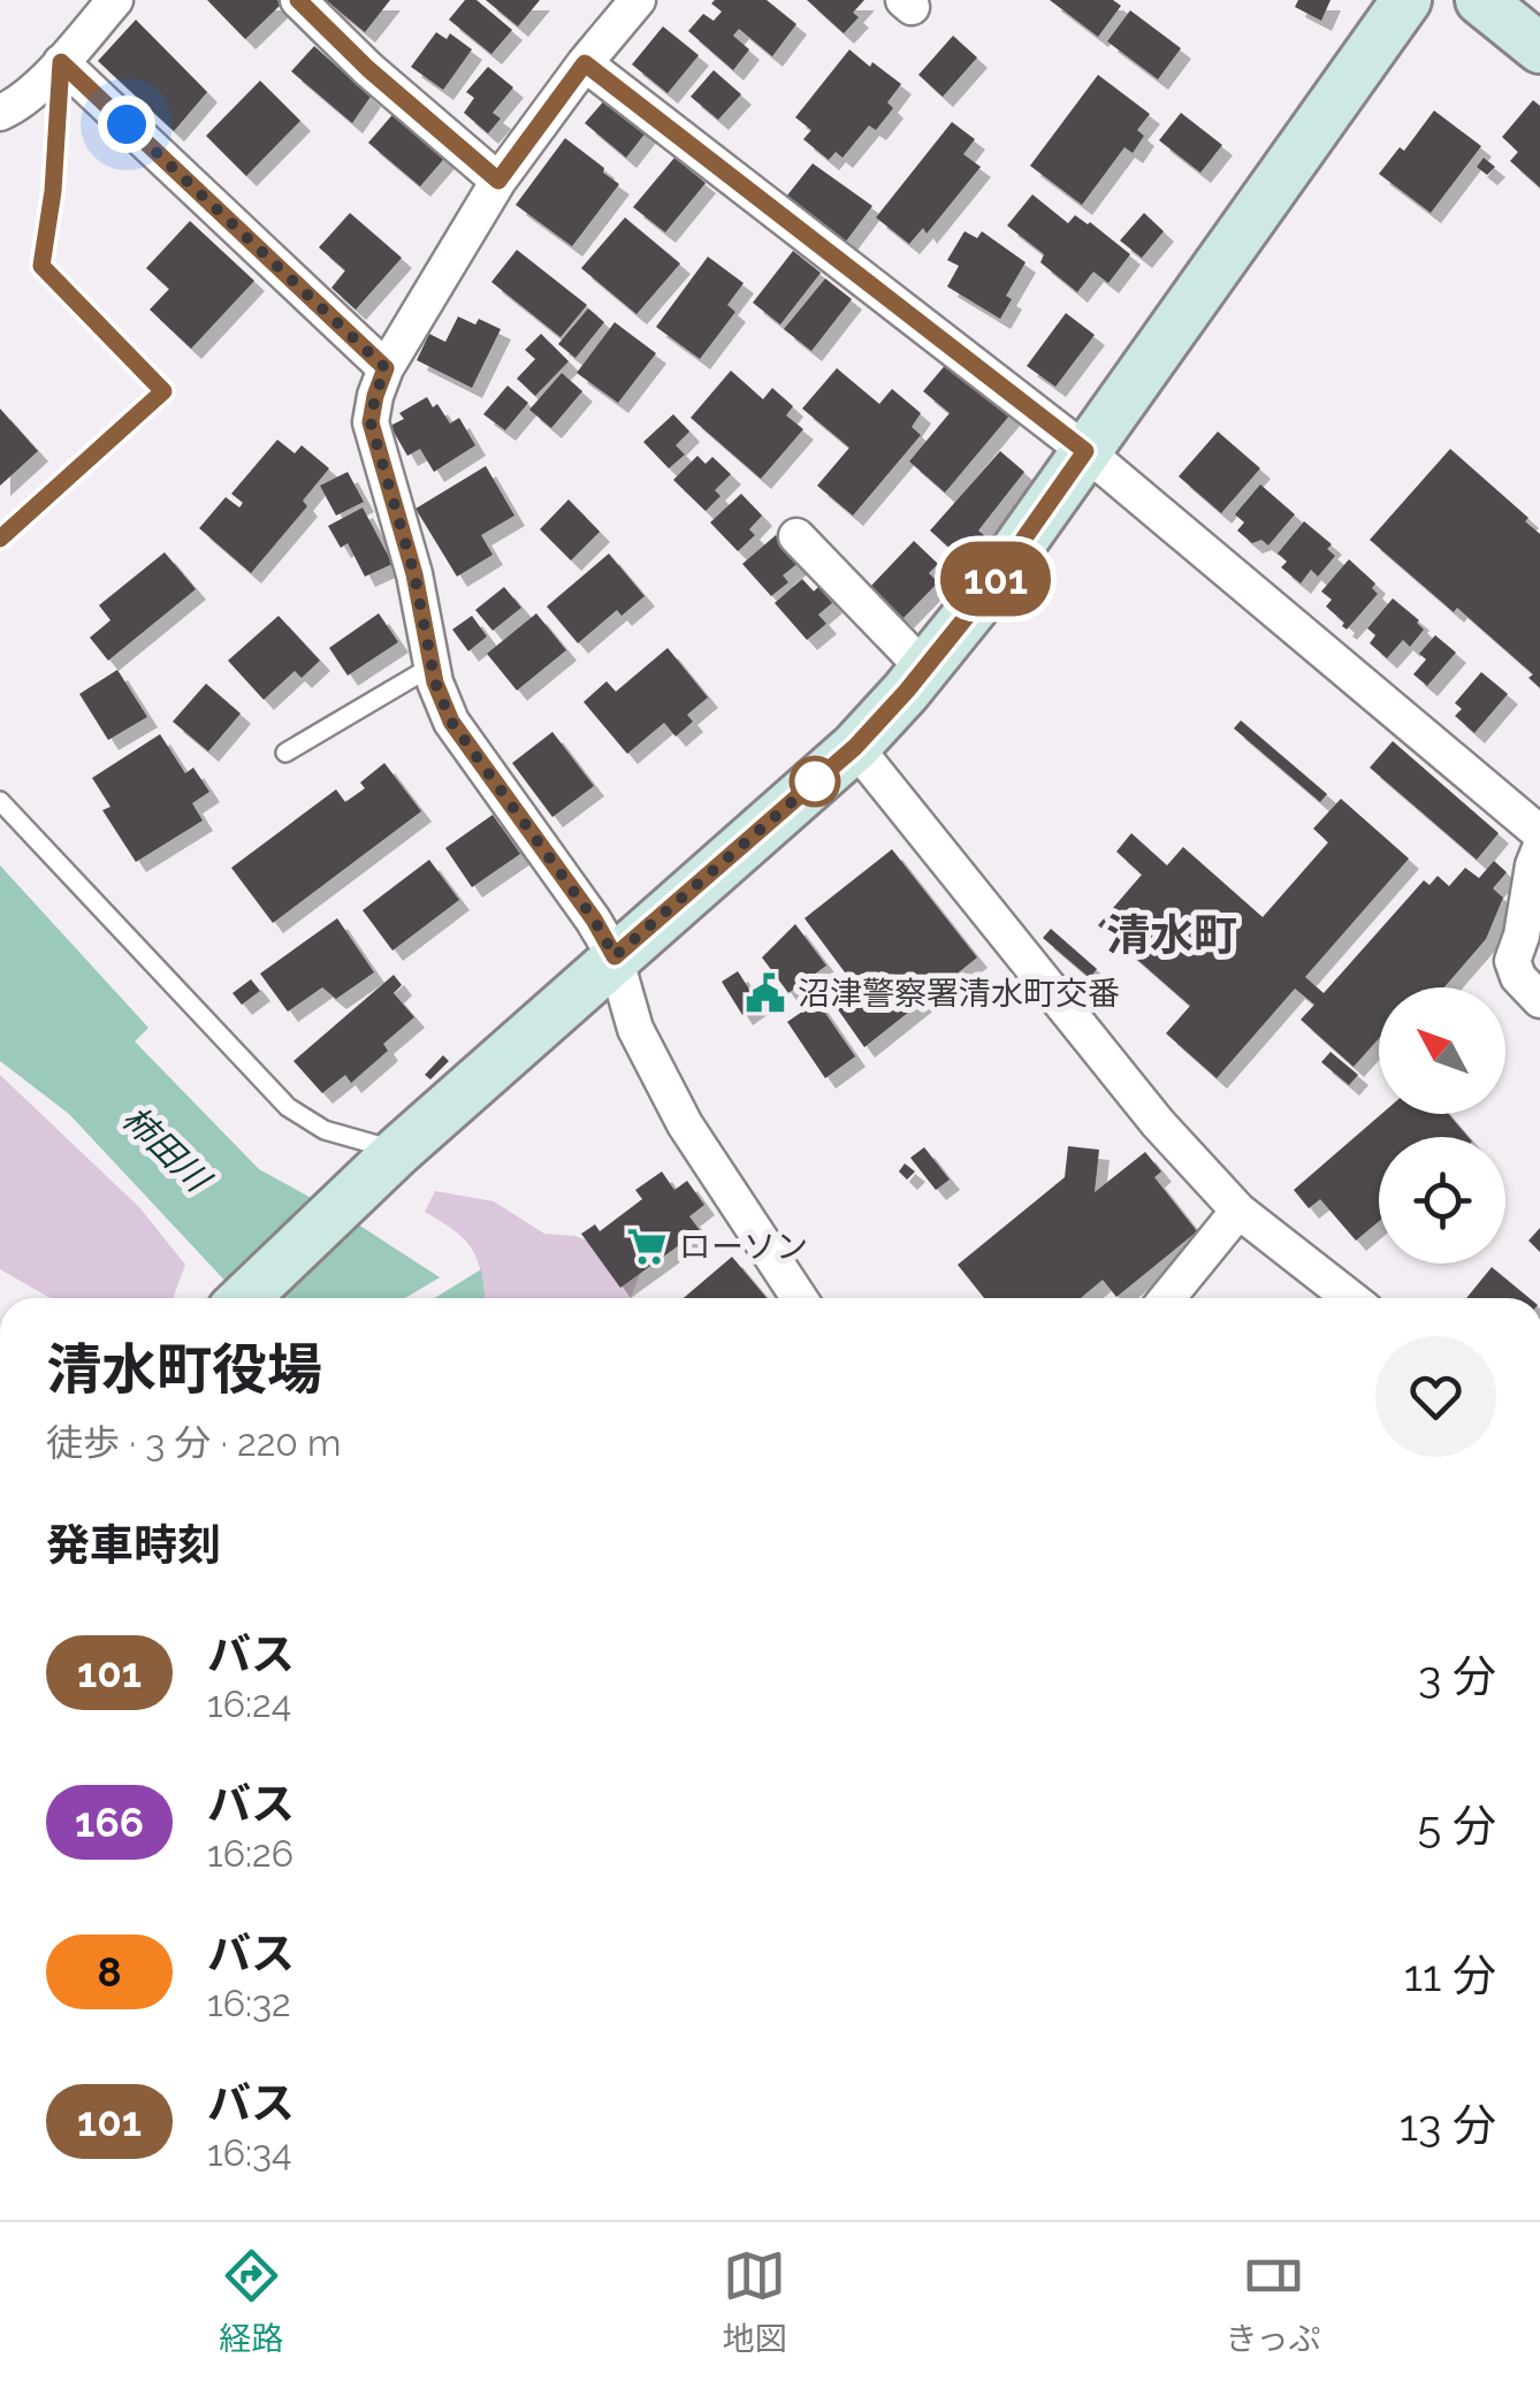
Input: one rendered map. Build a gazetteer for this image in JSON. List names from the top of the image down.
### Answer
{
  "districts": ["清水町"],
  "water": ["柿田川"],
  "places": {
    "public building": ["沼津警察署清水町交番"],
    "supermarket": ["ローソン"]
  },
  "lines": ["bus line 101"],
  "north": "top left",
  "page": {
    "on_map": "101",
    "heading": [
      ["清水町役場", "徒歩 · 3 分 · 220 m"],
      "発車時刻"
    ],
    "list": [
      {
        "mark": "101",
        "name": "バス",
        "note": "16:24",
        "value": "3 分"
      },
      {
        "mark": "166",
        "name": "バス",
        "note": "16:26",
        "value": "5 分"
      },
      {
        "mark": "8",
        "name": "バス",
        "note": "16:32",
        "value": "11 分"
      },
      {
        "mark": "101",
        "name": "バス",
        "note": "16:34",
        "value": "13 分"
      }
    ],
    "tabs": ["経路", "地図", "きっぷ"]
  }
}
